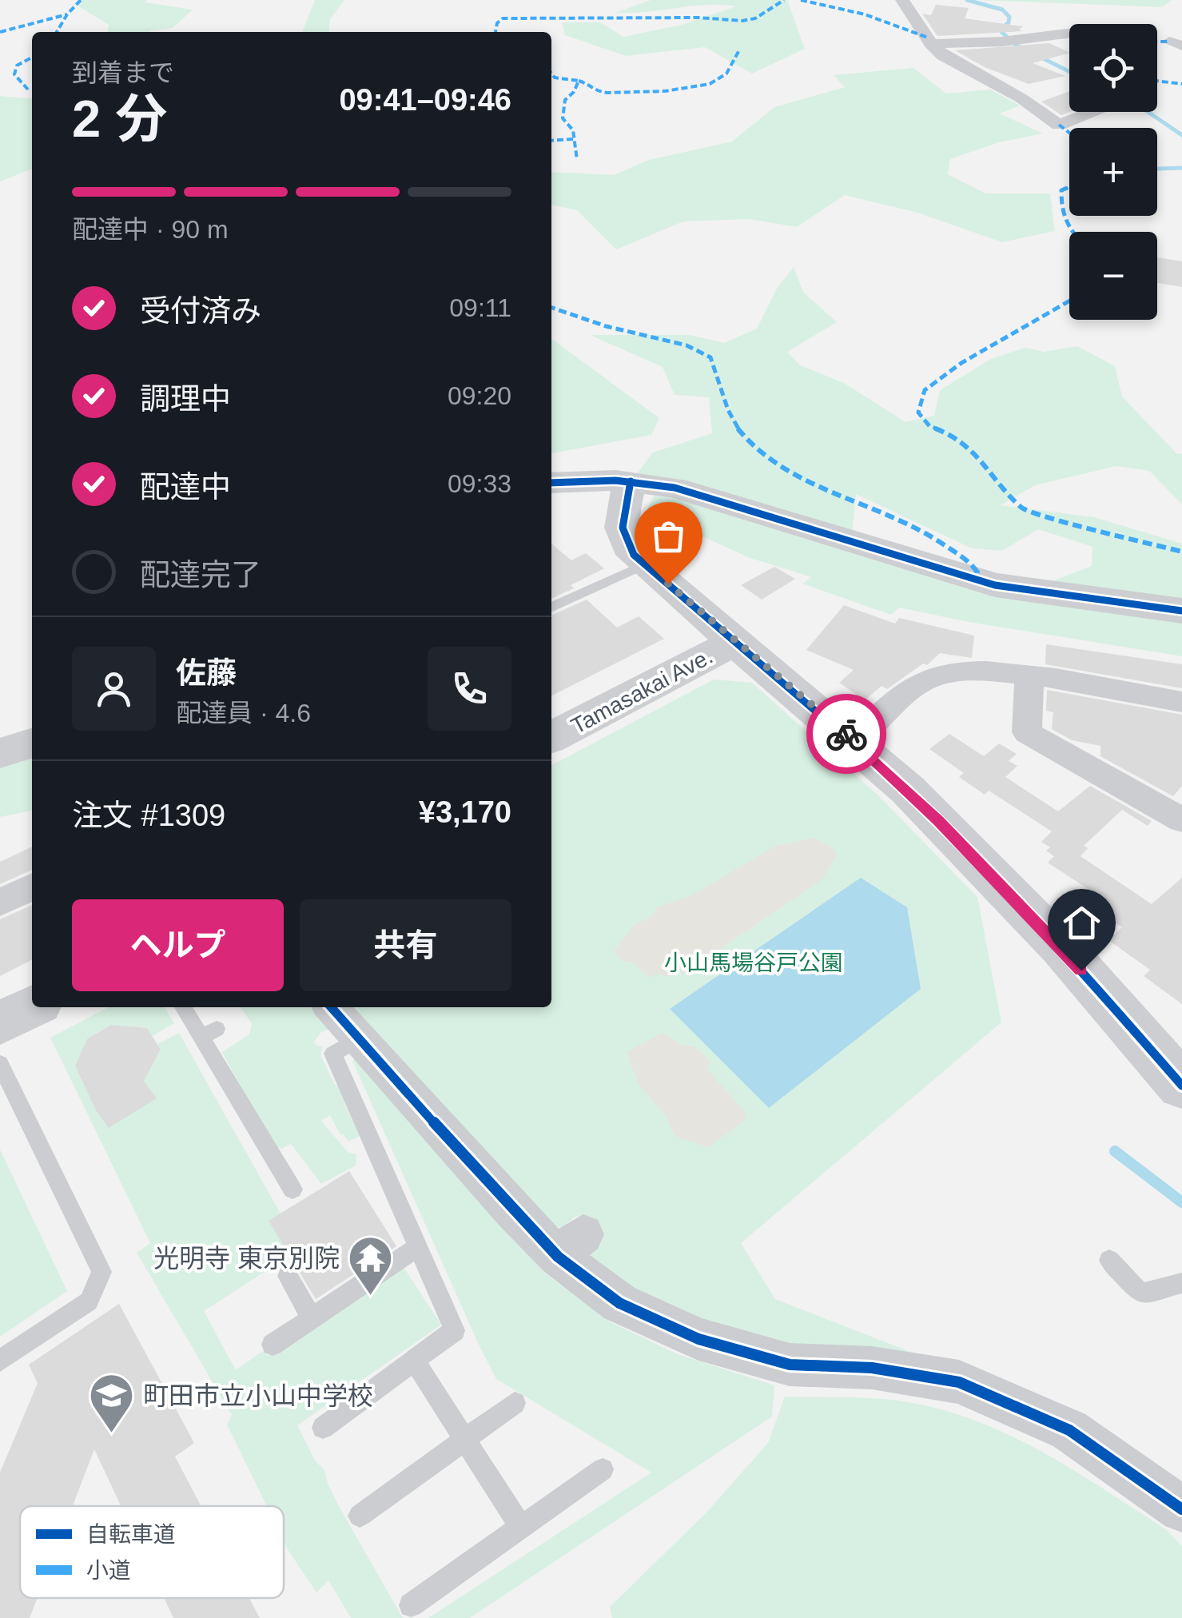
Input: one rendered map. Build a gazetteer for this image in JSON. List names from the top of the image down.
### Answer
{
  "streets": {
    "street": ["Tamasakai Ave."]
  },
  "parks": ["小山馬場谷戸公園"],
  "places": {
    "temple": ["光明寺 東京別院"],
    "school or university": ["町田市立小山中学校"]
  },
  "legend": ["自転車道", "小道"],
  "page": {
    "map_buttons": ["+", "−"],
    "heading": ["2 分", "到着まで", "09:41–09:46"],
    "panel": [
      "佐藤",
      "配達員 · 4.6",
      "注文 #1309",
      "¥3,170"
    ],
    "bar": "配達中 · 90 m",
    "list": [
      ["受付済み", "09:11"],
      ["調理中", "09:20"],
      ["配達中", "09:33"],
      "配達完了"
    ],
    "buttons": ["ヘルプ", "共有"]
  }
}
